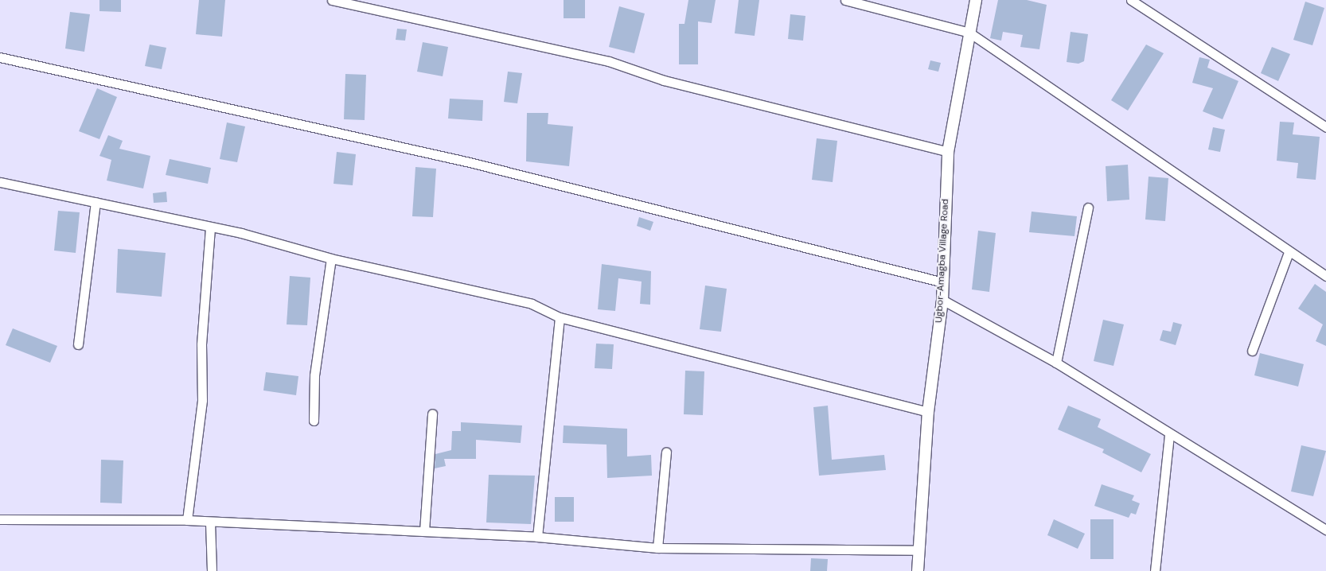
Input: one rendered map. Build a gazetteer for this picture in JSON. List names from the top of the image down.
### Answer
{
  "streets": {
    "street": ["Ugbor-Amagba Village Road"]
  }
}
